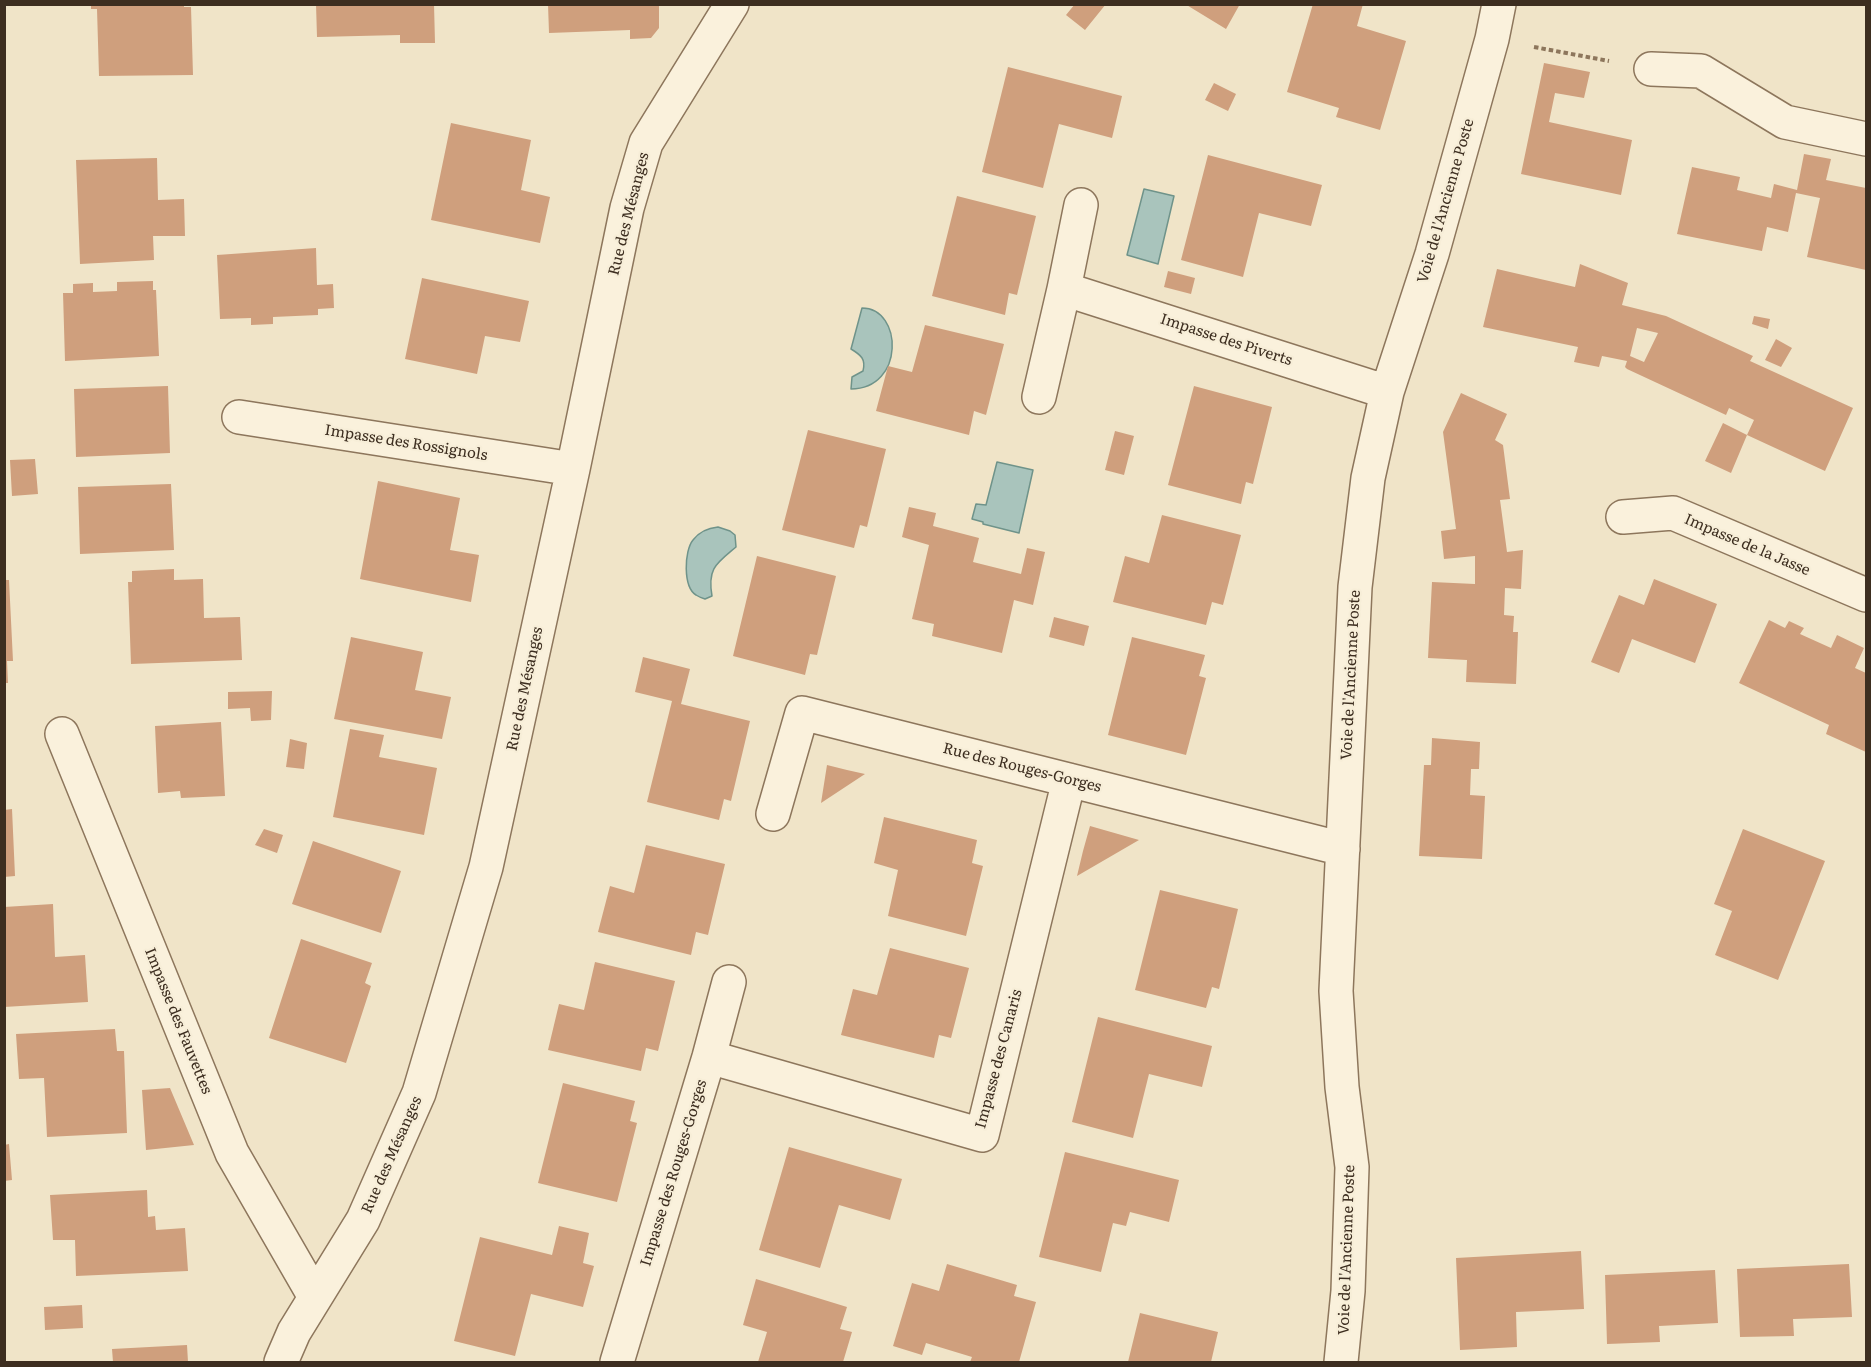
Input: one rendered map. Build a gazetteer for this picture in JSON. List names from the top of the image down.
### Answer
{
  "streets": {
    "street": [
      "Voie de l'Ancienne Poste",
      "Rue des Mésanges",
      "Impasse des Piverts",
      "Impasse des Rossignols",
      "Impasse de la Jasse",
      "Rue des Rouges-Gorges",
      "Impasse des Fauvettes",
      "Impasse des Canaris",
      "Impasse des Rouges-Gorges"
    ]
  },
  "crossings": [
    ["Voie de l'Ancienne Poste", "Impasse des Piverts"],
    ["Voie de l'Ancienne Poste", "Rue des Rouges-Gorges"],
    ["Rue des Mésanges", "Impasse des Rossignols"],
    ["Rue des Mésanges", "Impasse des Fauvettes"],
    ["Rue des Rouges-Gorges", "Impasse des Canaris"],
    ["Impasse des Canaris", "Impasse des Rouges-Gorges"]
  ]
}
